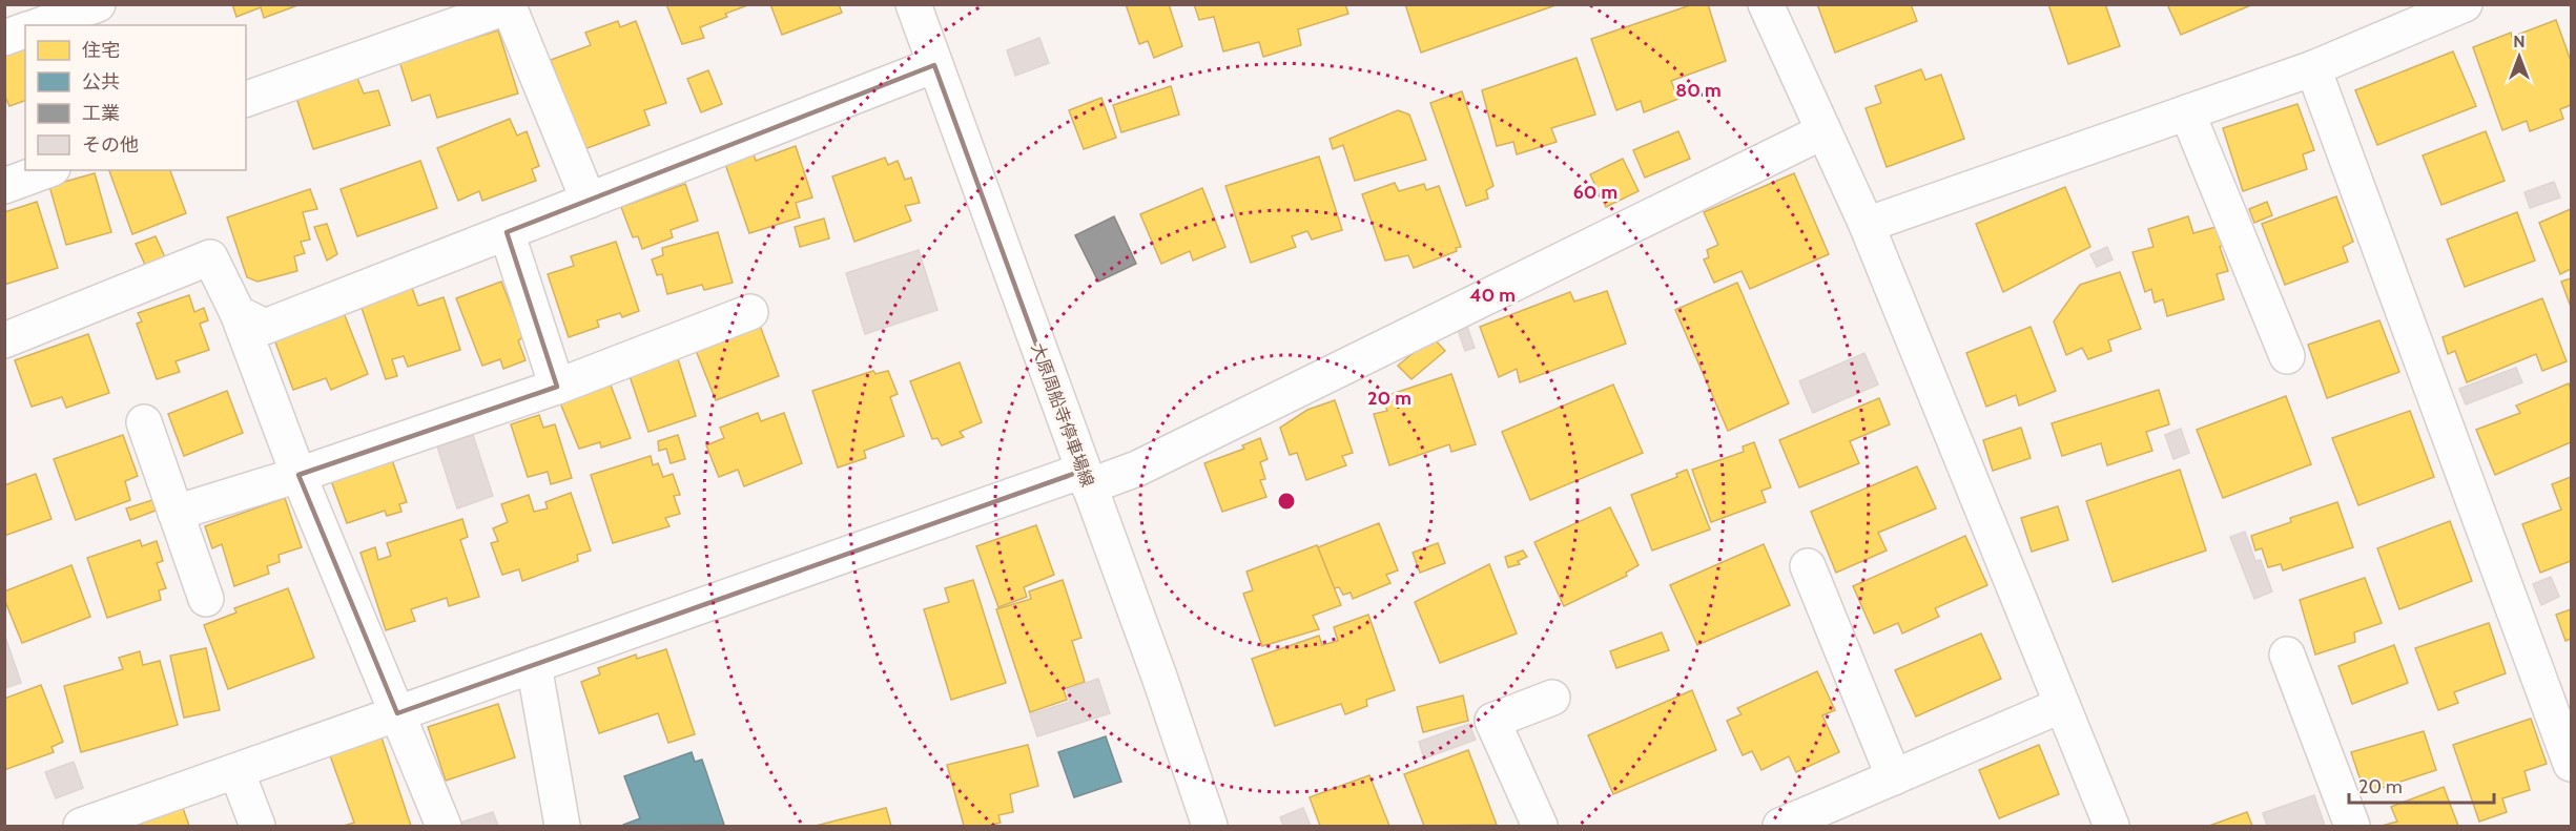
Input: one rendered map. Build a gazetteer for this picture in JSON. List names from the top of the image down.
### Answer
{
  "streets": {
    "street": ["大原周船寺停車場線"]
  },
  "legend": [
    "住宅",
    "公共",
    "工業",
    "その他"
  ],
  "scale_bar": "20 m",
  "north": "top",
  "rings": [
    "80 m",
    "60 m",
    "40 m",
    "20 m"
  ]
}
